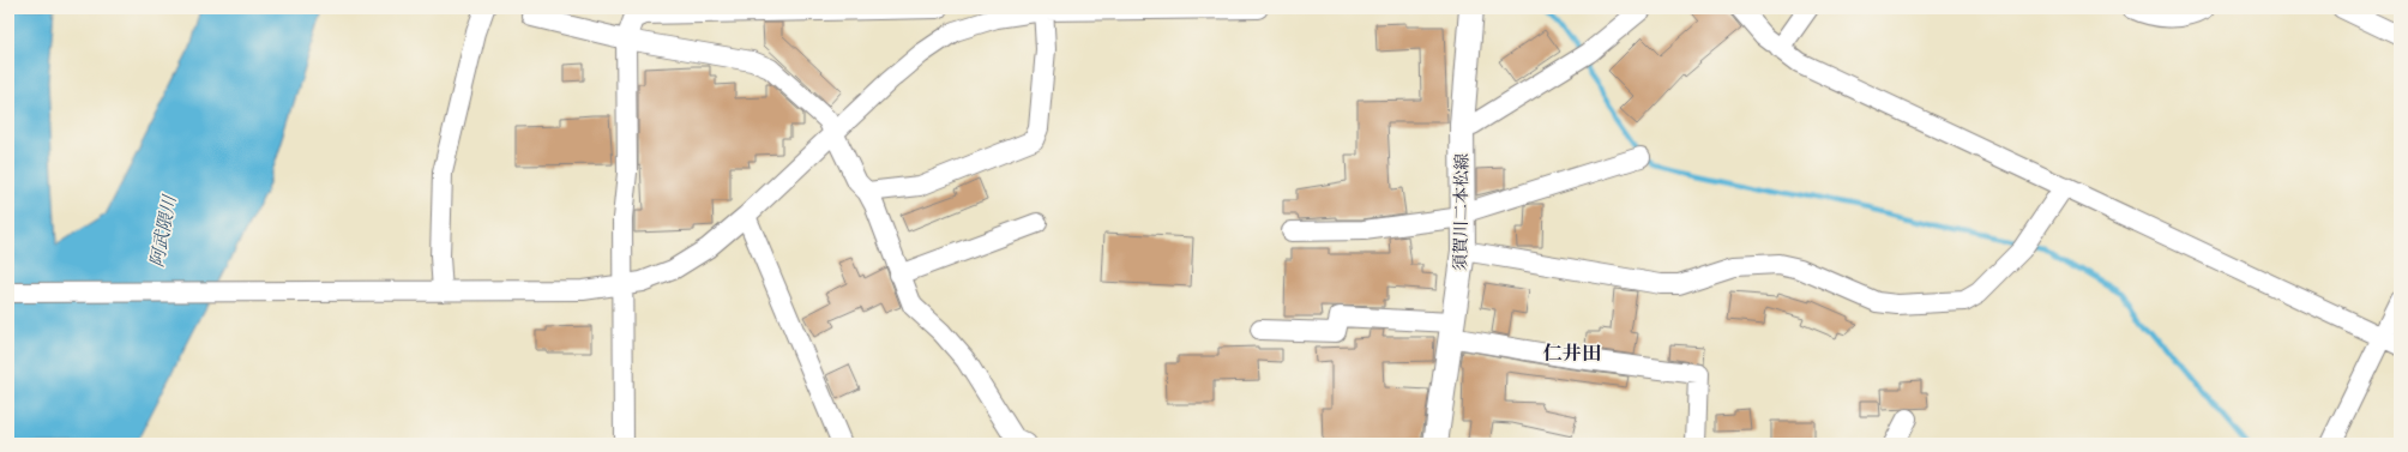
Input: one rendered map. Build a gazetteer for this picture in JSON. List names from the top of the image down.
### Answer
{
  "streets": {
    "main road": ["須賀川二本松線"]
  },
  "districts": ["仁井田"],
  "water": ["阿武隈川"]
}
